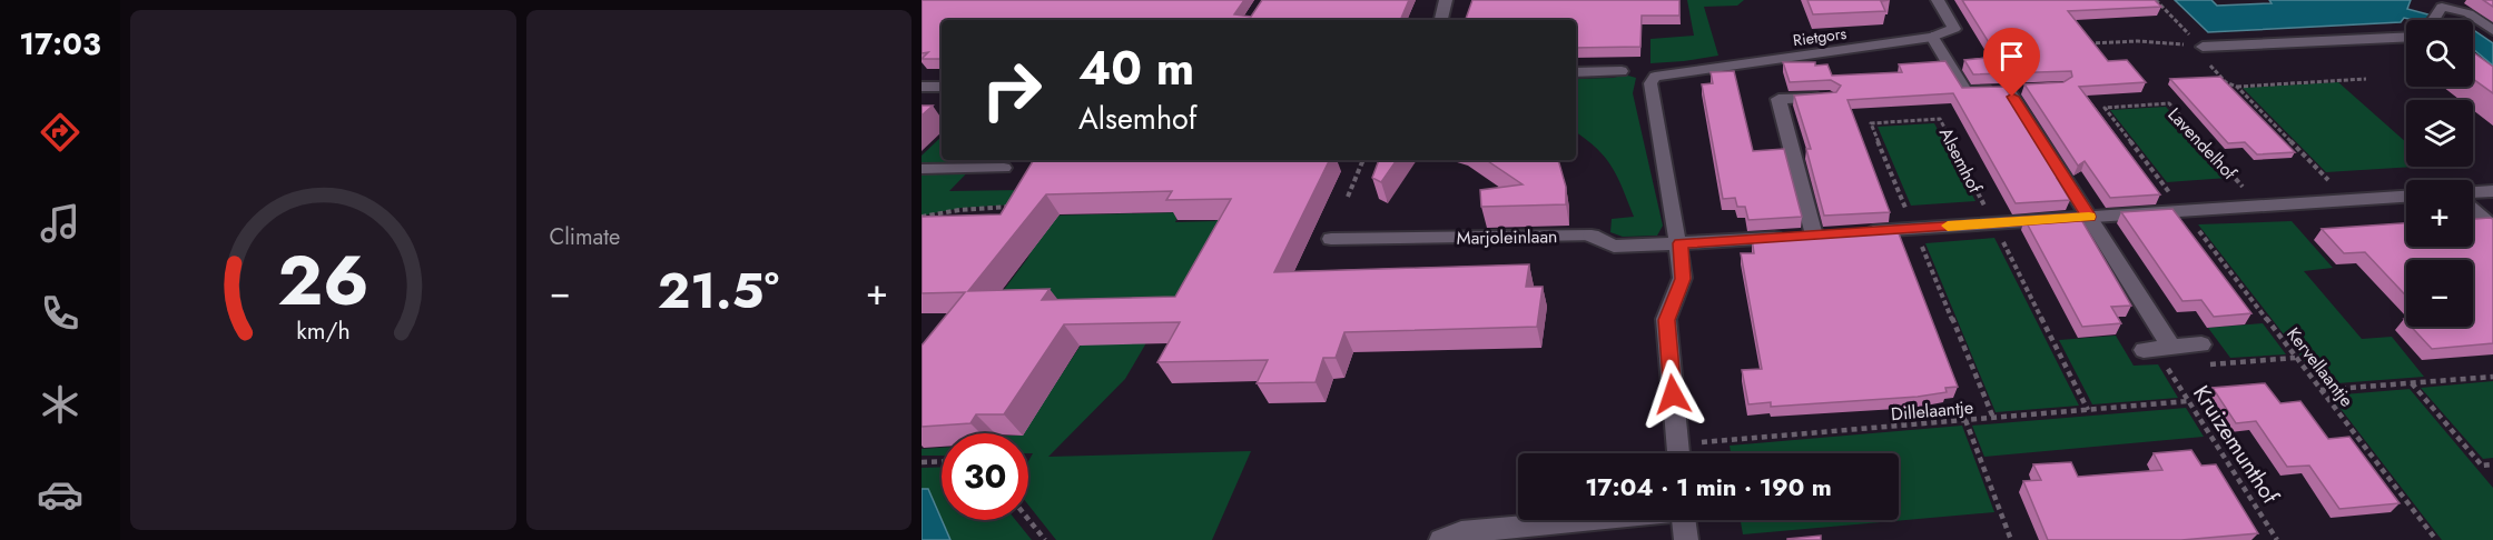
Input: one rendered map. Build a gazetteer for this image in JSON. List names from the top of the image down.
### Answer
{
  "streets": {
    "street": ["Rietgors", "Lavendelhof", "Marjoleinlaan"],
    "path": [
      "Alsemhof",
      "Kervellaantje",
      "Dillelaantje",
      "Kruizemunthof"
    ]
  },
  "crossings": [
    ["Rietgors", "Marjoleinlaan"],
    ["Lavendelhof", "Kervellaantje"],
    ["Alsemhof", "Dillelaantje"],
    ["Dillelaantje", "Kruizemunthof"]
  ],
  "page": {
    "tabs": "17:03",
    "tile": "Climate",
    "map_buttons": ["+", "−"],
    "turn": ["40 m", "Alsemhof"],
    "heat": ["−", "21.5°", "+"],
    "limit": "30",
    "trip": "17:04 · 1 min · 190 m",
    "gauge": ["26", "km/h"]
  }
}
